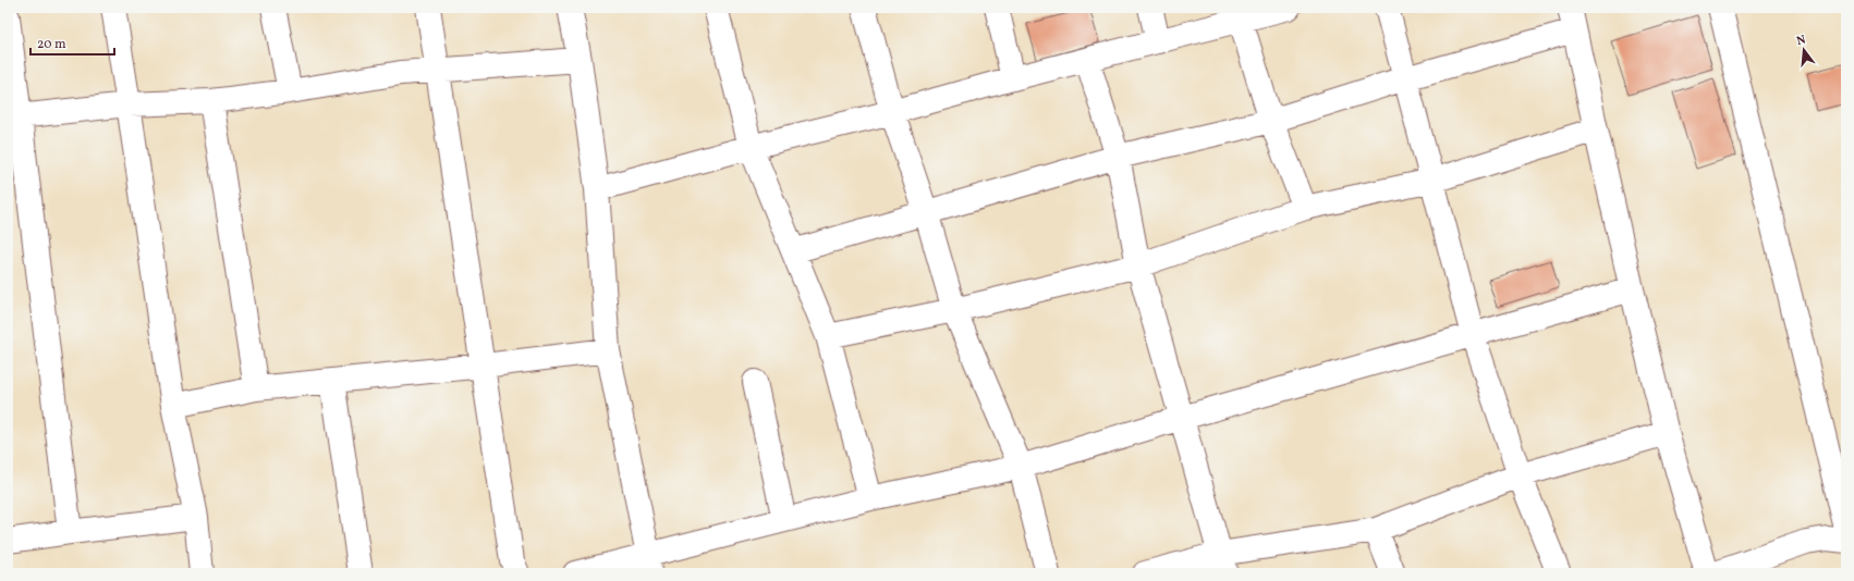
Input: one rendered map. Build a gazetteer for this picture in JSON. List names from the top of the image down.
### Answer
{
  "scale_bar": "20 m",
  "north": "top"
}
